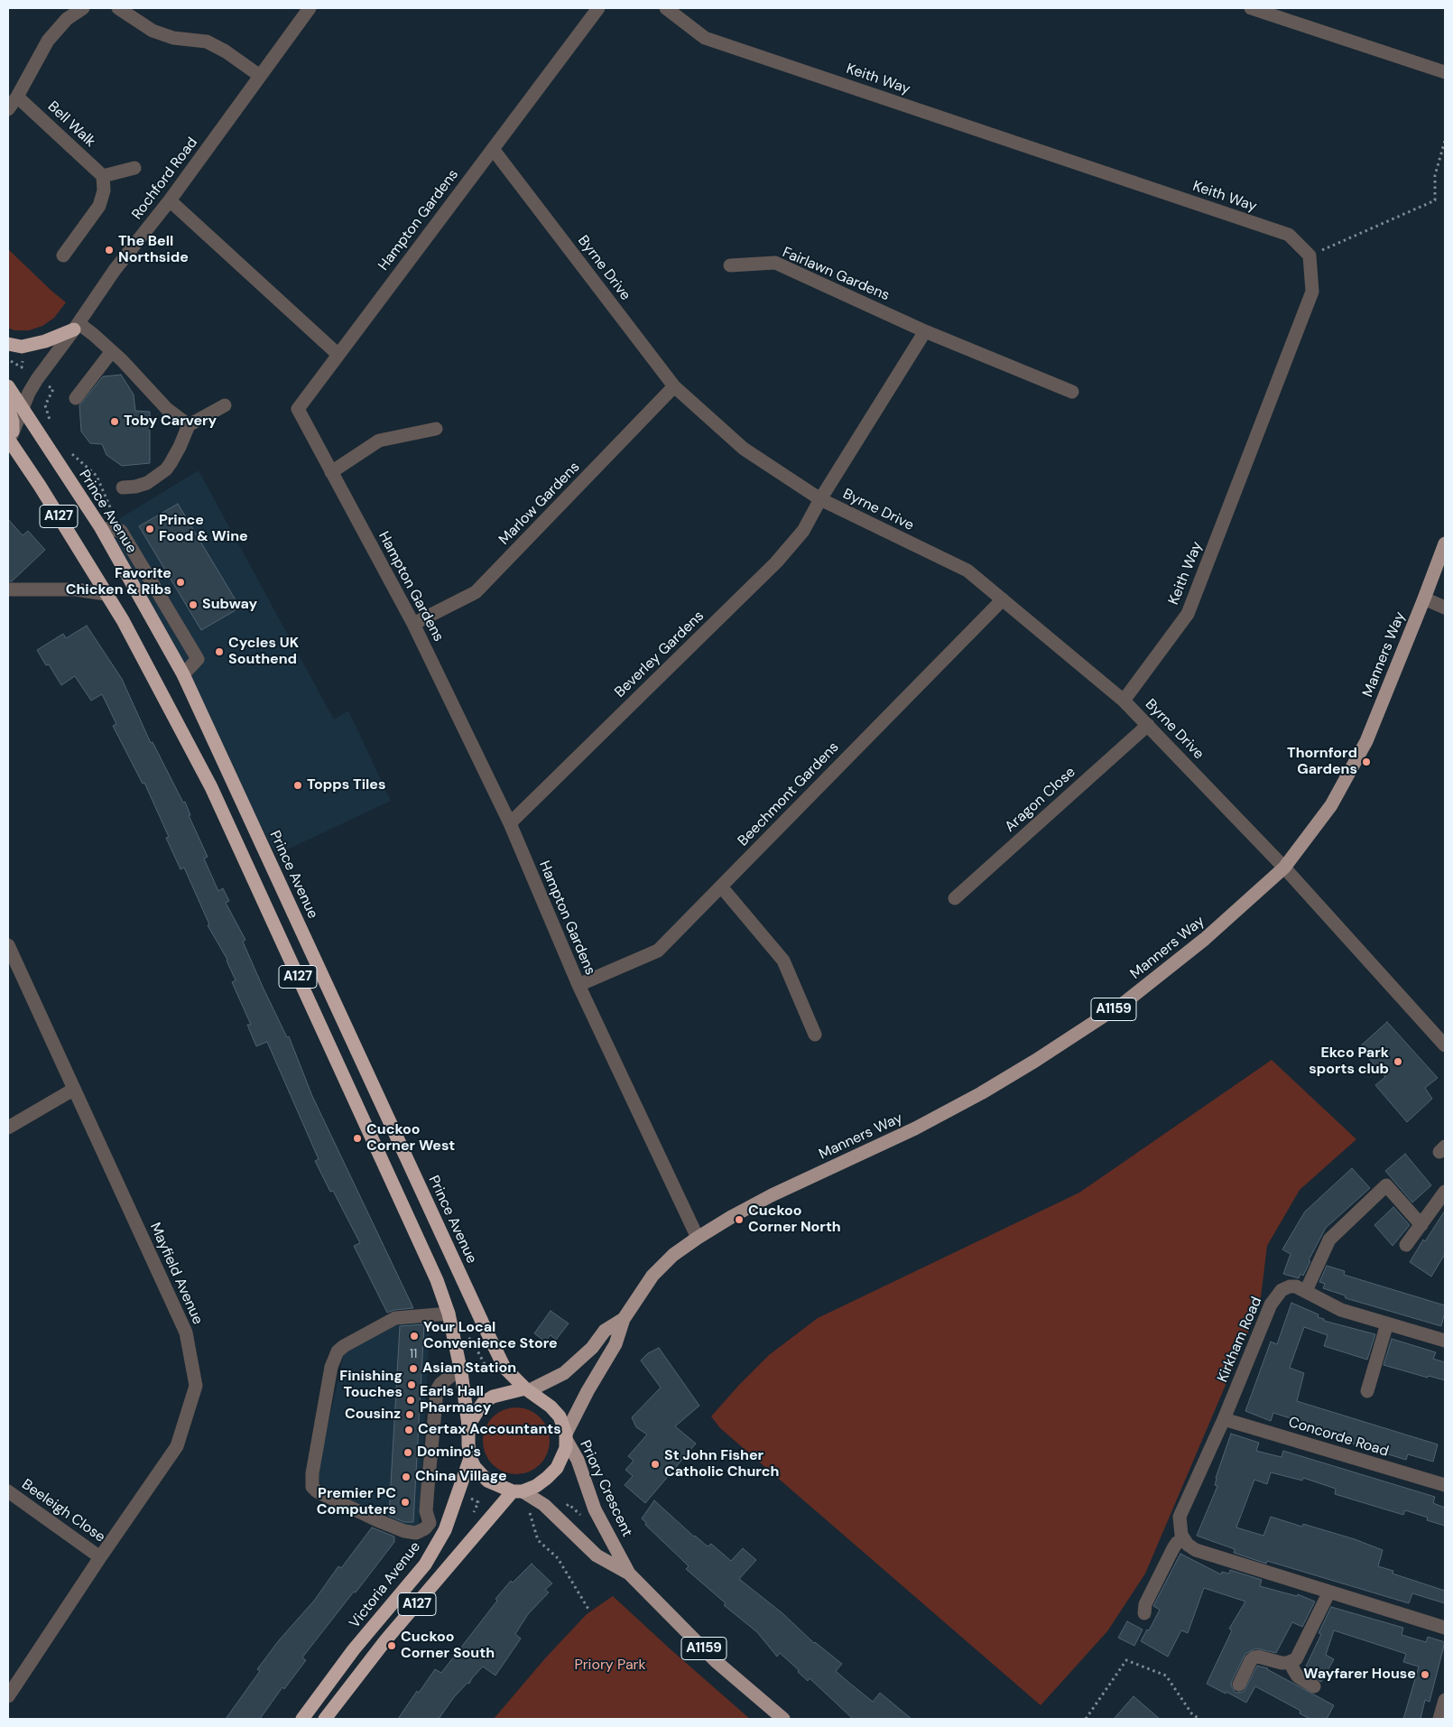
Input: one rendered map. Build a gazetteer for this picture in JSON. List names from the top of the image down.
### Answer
{
  "streets": {
    "highway": ["Prince Avenue", "A127", "Victoria Avenue"],
    "main road": ["Manners Way", "A1159", "Priory Crescent"],
    "street": [
      "Keith Way",
      "Bell Walk",
      "Rochford Road",
      "Hampton Gardens",
      "Byrne Drive",
      "Fairlawn Gardens",
      "Marlow Gardens",
      "Beverley Gardens",
      "Beechmont Gardens",
      "Aragon Close",
      "Mayfield Avenue",
      "Kirkham Road",
      "Concorde Road",
      "Beeleigh Close"
    ]
  },
  "crossings": [
    ["Keith Way", "Byrne Drive"],
    ["Rochford Road", "Prince Avenue"],
    ["Rochford Road", "A127"],
    ["Hampton Gardens", "Byrne Drive"],
    ["Hampton Gardens", "Marlow Gardens"],
    ["Hampton Gardens", "Beverley Gardens"],
    ["Hampton Gardens", "Manners Way"],
    ["Hampton Gardens", "Beechmont Gardens"],
    ["Byrne Drive", "Marlow Gardens"],
    ["Byrne Drive", "Beverley Gardens"],
    ["Byrne Drive", "Manners Way"],
    ["Byrne Drive", "Beechmont Gardens"],
    ["Byrne Drive", "Aragon Close"],
    ["Prince Avenue", "A127"],
    ["Prince Avenue", "Manners Way"],
    ["Prince Avenue", "Priory Crescent"],
    ["Prince Avenue", "Victoria Avenue"],
    ["A127", "Manners Way"],
    ["A127", "Priory Crescent"],
    ["A127", "Victoria Avenue"],
    ["Manners Way", "Priory Crescent"],
    ["Manners Way", "Victoria Avenue"],
    ["Mayfield Avenue", "Beeleigh Close"],
    ["Kirkham Road", "Concorde Road"],
    ["Priory Crescent", "Victoria Avenue"]
  ],
  "parks": ["Priory Park"],
  "places": [
    "The Bell Northside",
    "Toby Carvery",
    "Prince Food & Wine",
    "Favorite Chicken & Ribs",
    "Subway",
    "Cycles UK Southend",
    "Thornford Gardens",
    "Topps Tiles",
    "Ekco Park sports club",
    "Cuckoo Corner West",
    "Cuckoo Corner North",
    "Your Local Convenience Store",
    "Asian Station",
    "Finishing Touches",
    "Earls Hall Pharmacy",
    "Cousinz",
    "Certax Accountants",
    "Domino's",
    "St John Fisher Catholic Church",
    "China Village",
    "Premier PC Computers",
    "Cuckoo Corner South",
    "Wayfarer House"
  ],
  "house_numbers": ["11"]
}
